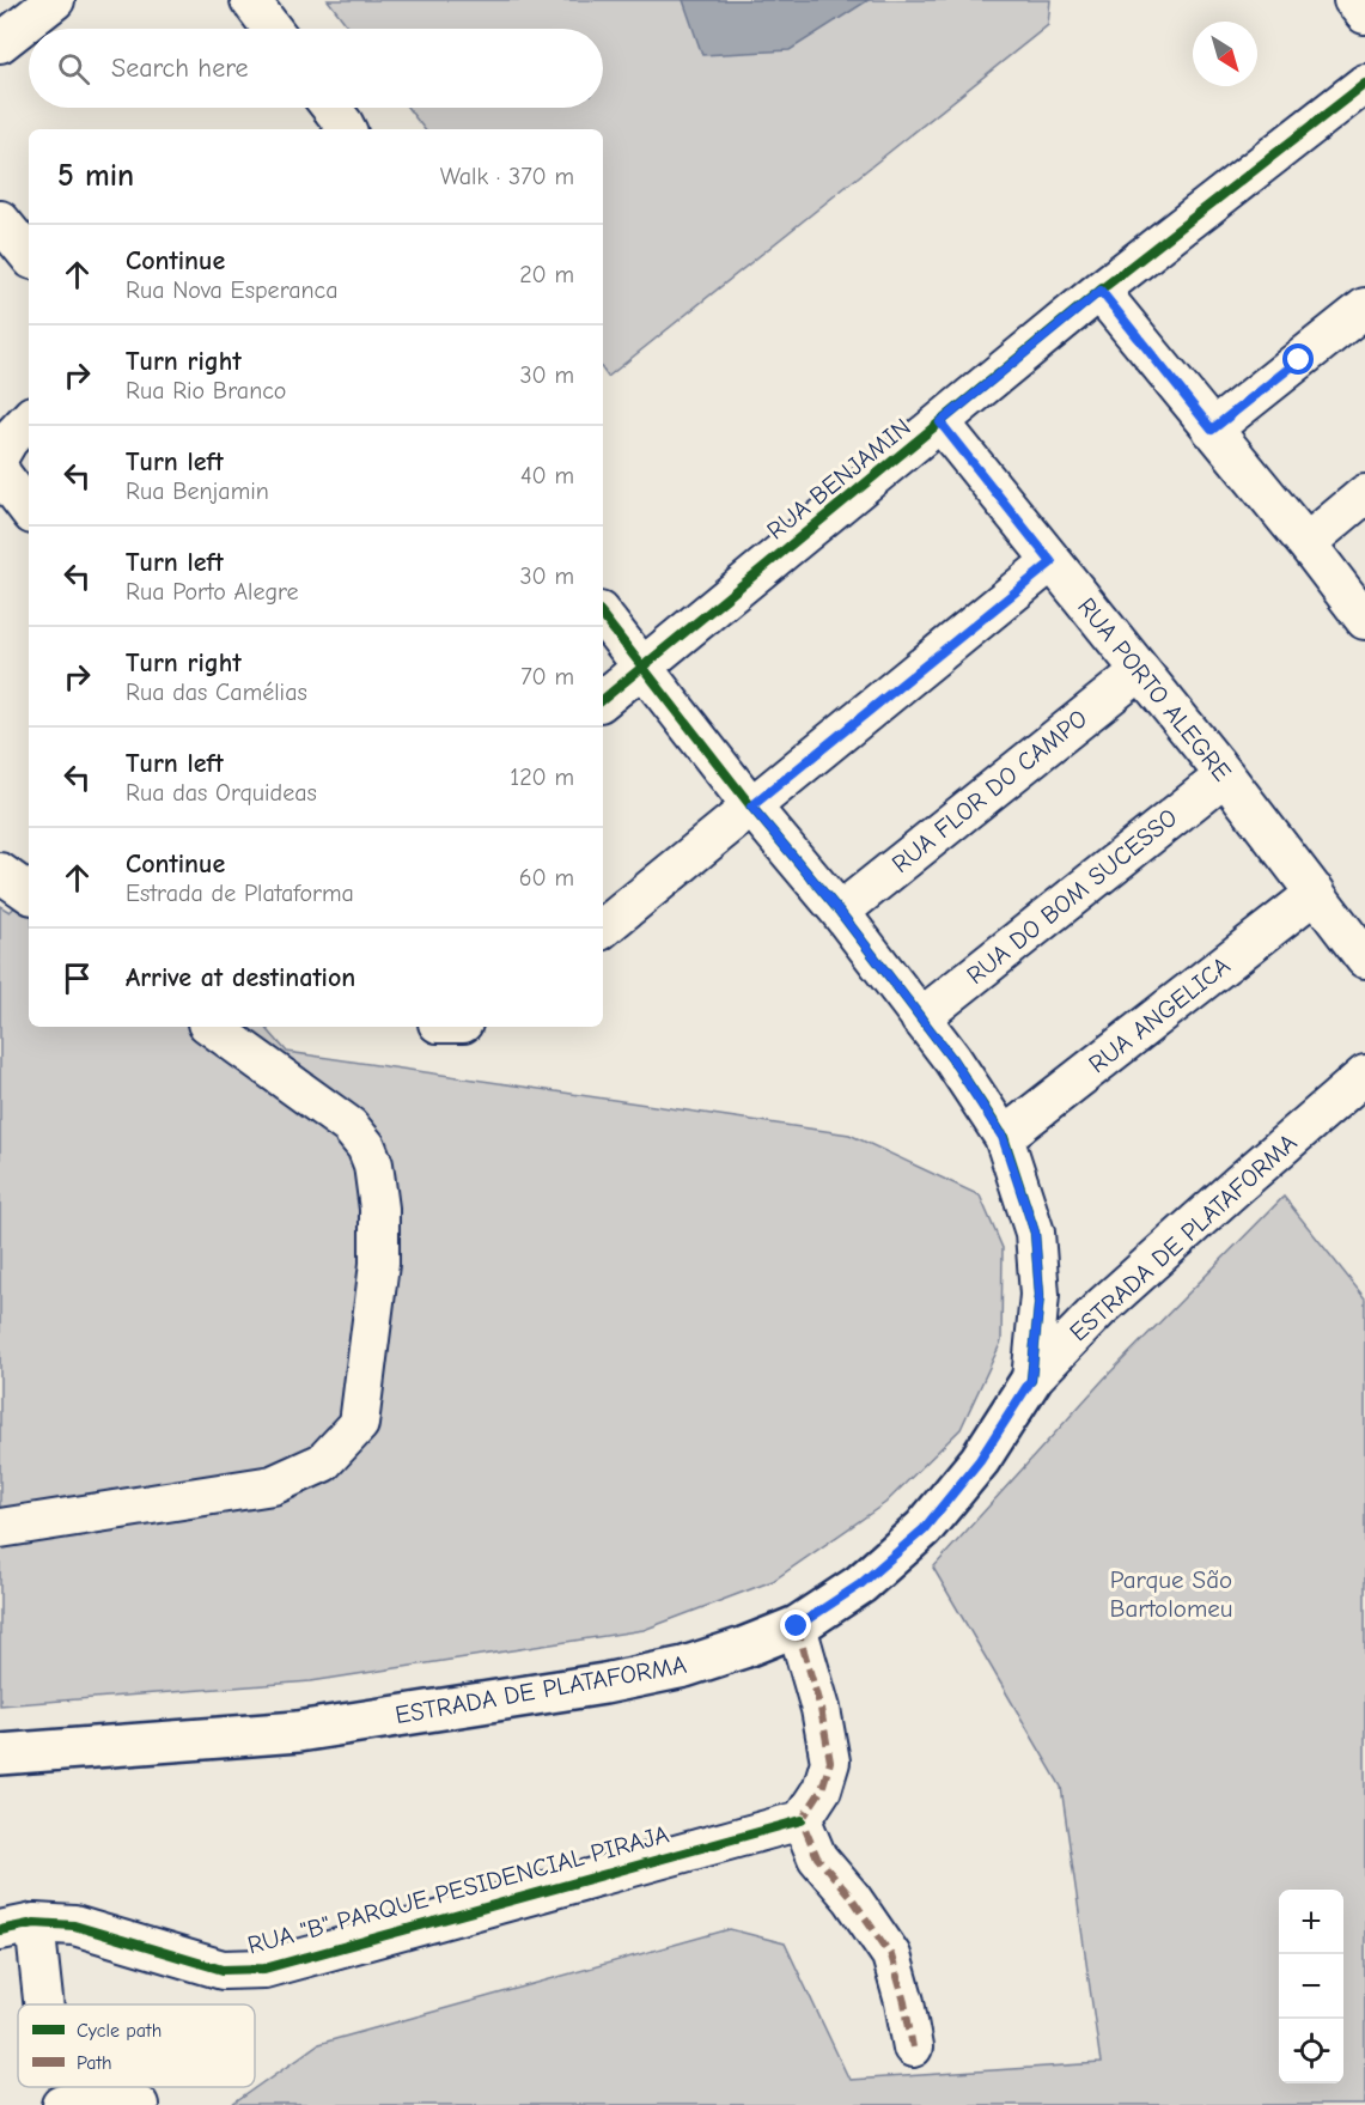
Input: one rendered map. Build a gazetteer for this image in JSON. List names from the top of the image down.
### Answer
{
  "streets": {
    "main road": ["ESTRADA DE PLATAFORMA"],
    "street": [
      "RUA BENJAMIN",
      "RUA PORTO ALEGRE",
      "RUA FLOR DO CAMPO",
      "RUA DO BOM SUCESSO",
      "RUA ANGELICA",
      "RUA \"B\" PARQUE PESIDENCIAL PIRAJA"
    ]
  },
  "crossings": [
    ["RUA BENJAMIN", "RUA PORTO ALEGRE"],
    ["RUA PORTO ALEGRE", "RUA FLOR DO CAMPO"],
    ["RUA PORTO ALEGRE", "RUA DO BOM SUCESSO"],
    ["RUA PORTO ALEGRE", "RUA ANGELICA"]
  ],
  "parks": ["Parque São Bartolomeu"],
  "legend": ["Cycle path", "Path"],
  "north": "bottom right",
  "page": {
    "search": "Search here",
    "heading": ["5 min", "Walk · 370 m"],
    "list": [
      ["Continue", "Rua Nova Esperanca", "20 m"],
      ["Turn right", "Rua Rio Branco", "30 m"],
      ["Turn left", "Rua Benjamin", "40 m"],
      ["Turn left", "Rua Porto Alegre", "30 m"],
      ["Turn right", "Rua das Camélias", "70 m"],
      ["Turn left", "Rua das Orquideas", "120 m"],
      ["Continue", "Estrada de Plataforma", "60 m"],
      "Arrive at destination"
    ],
    "map_buttons": ["+", "−"]
  }
}
